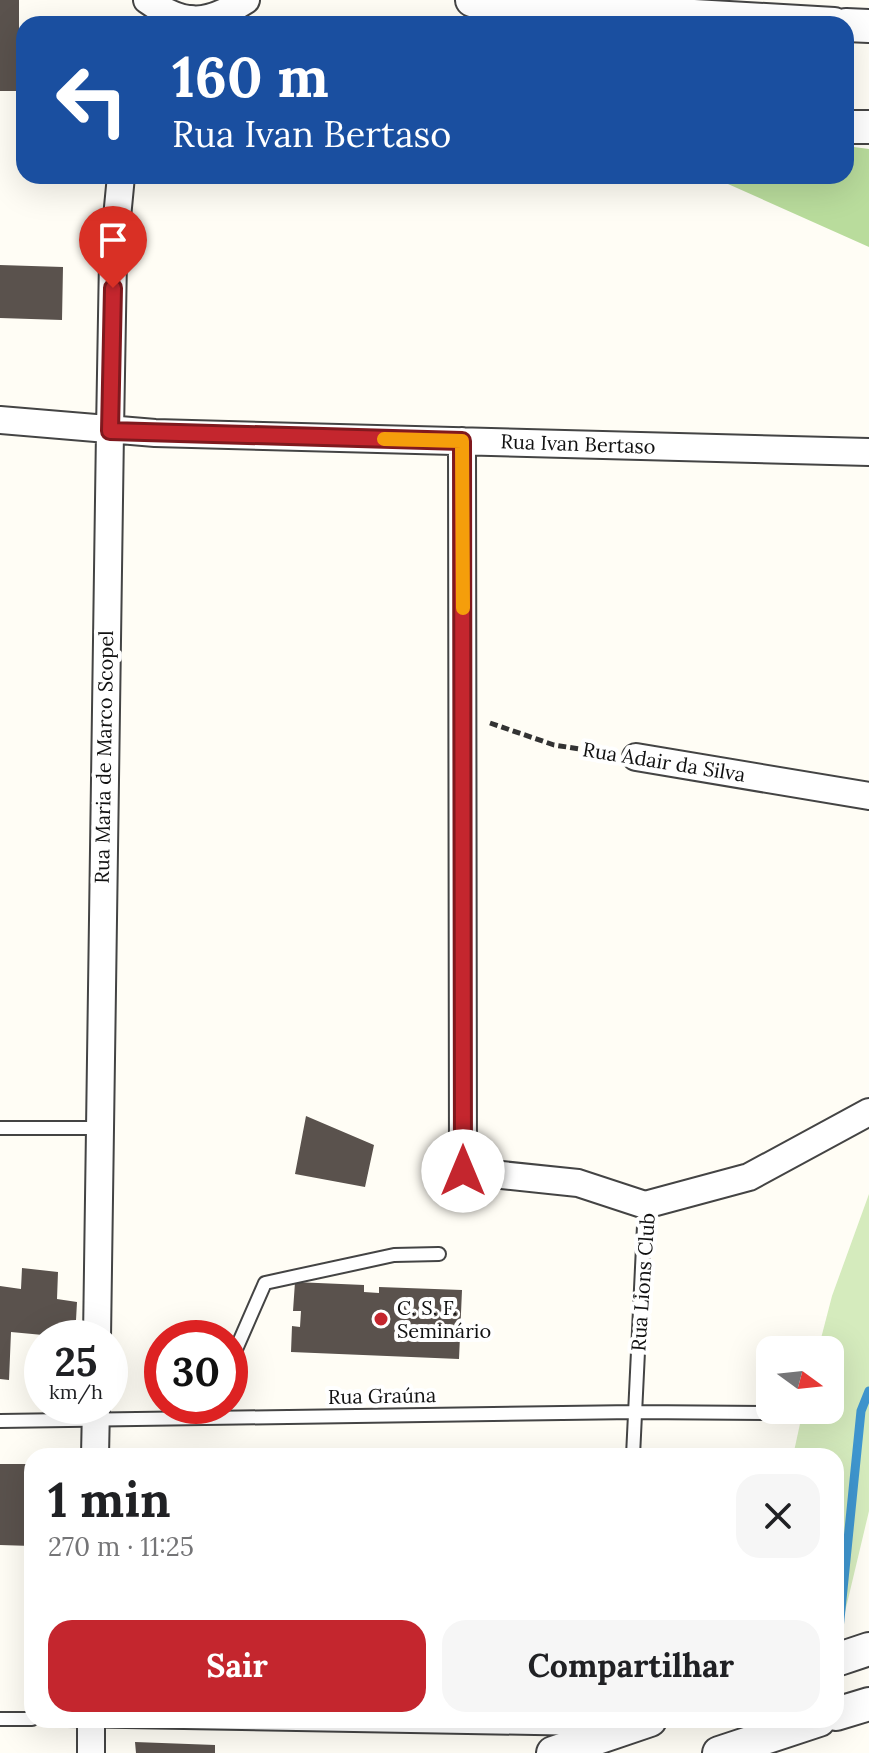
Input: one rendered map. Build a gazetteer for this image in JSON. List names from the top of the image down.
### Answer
{
  "streets": {
    "street": [
      "Rua Ivan Bertaso",
      "Rua Maria de Marco Scopel",
      "Rua Adair da Silva",
      "Rua Lions Club"
    ],
    "lane": ["Rua Graúna"]
  },
  "crossings": [
    ["Rua Ivan Bertaso", "Rua Maria de Marco Scopel"],
    ["Rua Lions Club", "Rua Graúna"]
  ],
  "places": ["C. S. F. Seminário"],
  "north": "right",
  "page": {
    "turn": ["160 m", "Rua Ivan Bertaso"],
    "speed": "25 km/h",
    "limit": "30",
    "heading": ["1 min", "270 m · 11:25"],
    "buttons": ["Sair", "Compartilhar"]
  }
}
